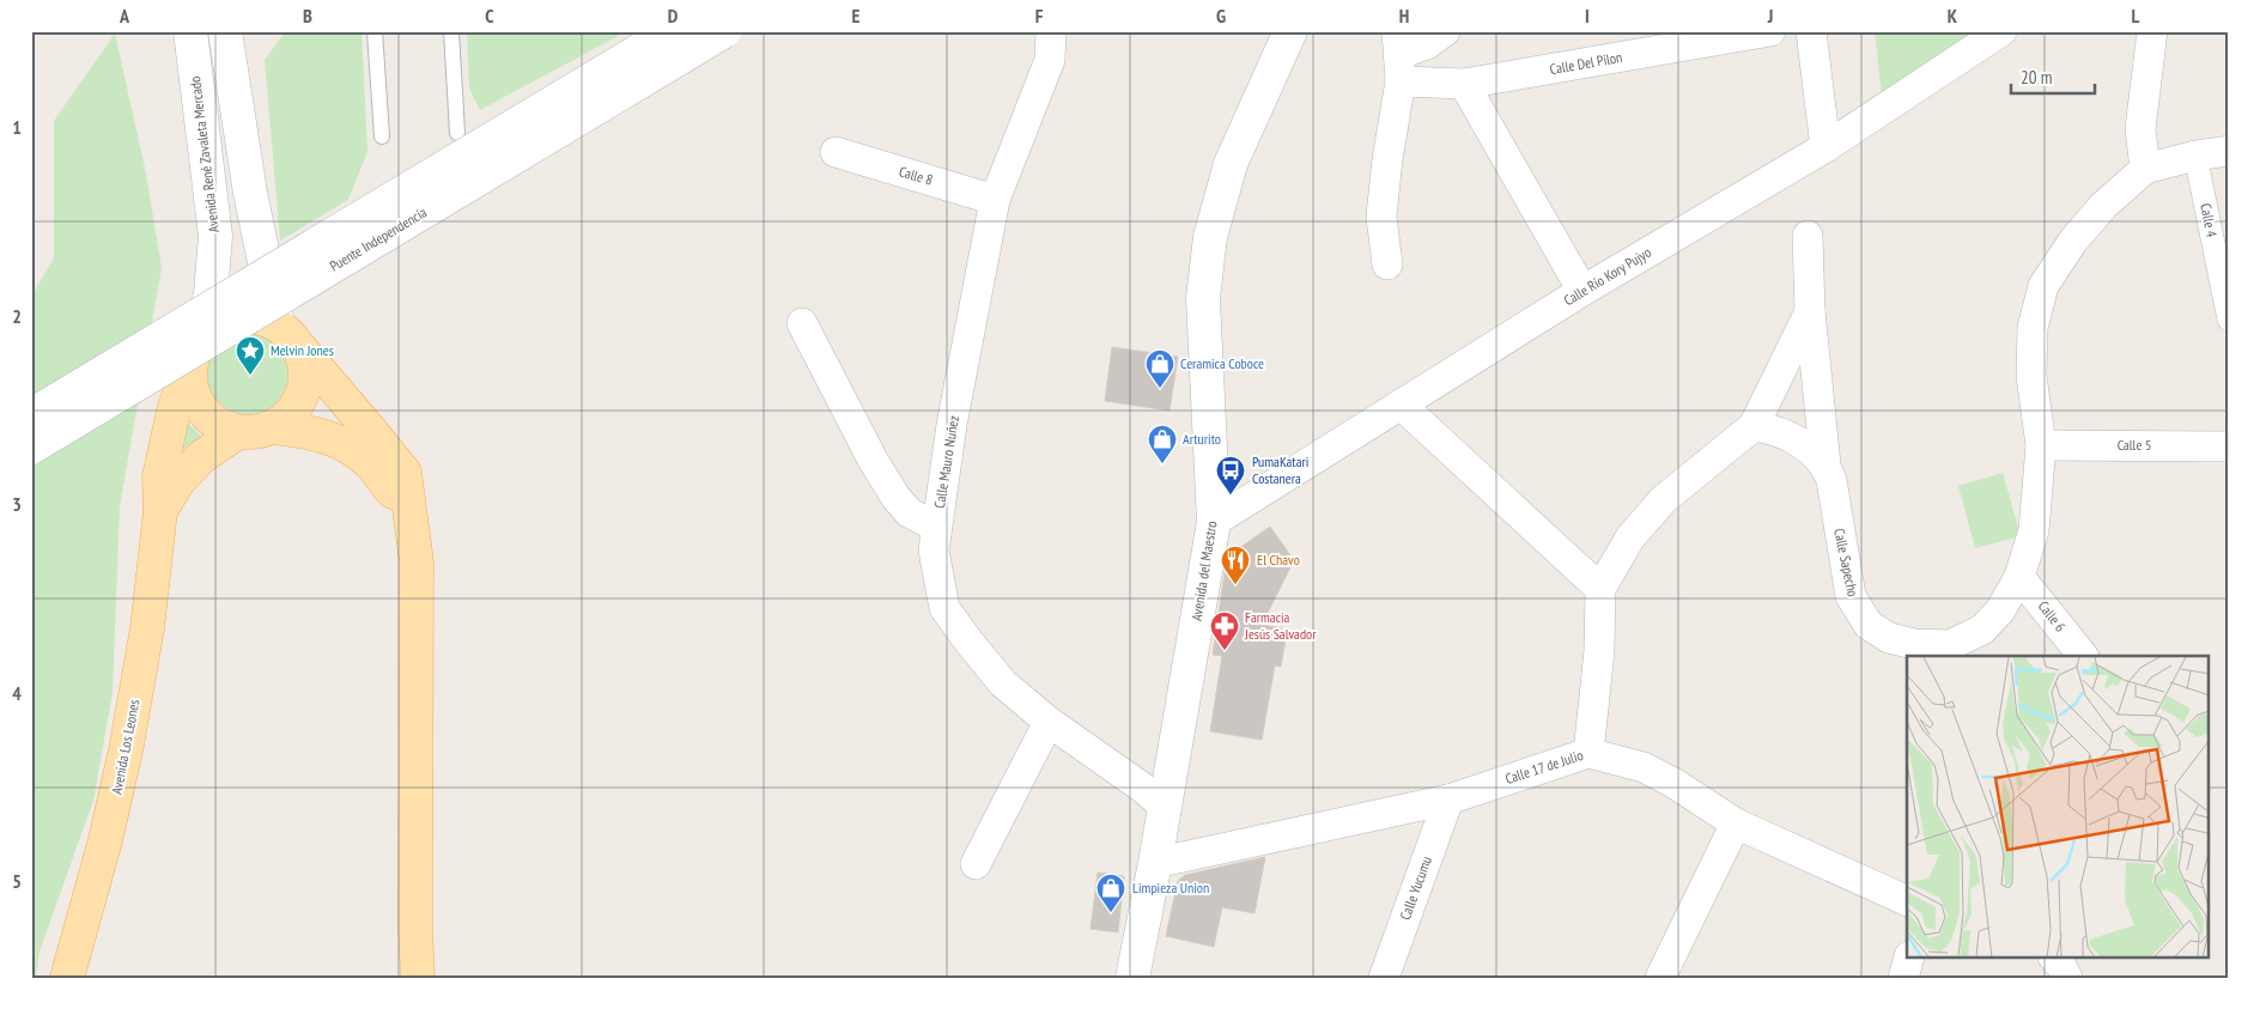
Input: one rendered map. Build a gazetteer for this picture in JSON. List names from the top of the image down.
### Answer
{
  "streets": {
    "main road": [
      "Avenida René Zavaleta Mercado",
      "Puente Independencia",
      "Avenida del Maestro",
      "Avenida Los Leones"
    ],
    "street": [
      "Calle Del Pilon",
      "Calle 8",
      "Calle 4",
      "Calle Río Kory Pujyo",
      "Calle 5",
      "Calle Mauro Nuñez",
      "Calle Sapecho",
      "Calle 6",
      "Calle 17 de Julio",
      "Calle Yucumu"
    ]
  },
  "crossings": [
    ["Avenida René Zavaleta Mercado", "Avenida Los Leones"],
    ["Calle 8", "Calle Mauro Nuñez"],
    ["Calle 4", "Calle Sapecho"],
    ["Calle Río Kory Pujyo", "Avenida del Maestro"],
    ["Calle 5", "Calle Sapecho"],
    ["Calle Mauro Nuñez", "Avenida del Maestro"],
    ["Calle Sapecho", "Calle 6"],
    ["Avenida del Maestro", "Calle 17 de Julio"],
    ["Calle 17 de Julio", "Calle Yucumu"]
  ],
  "places": {
    "place": ["Melvin Jones"],
    "shop": ["Ceramica Coboce", "Arturito", "Limpieza Union"],
    "bus stop": ["PumaKatari Costanera"],
    "restaurant": ["El Chavo"],
    "pharmacy": ["Farmacia Jesús Salvador"]
  },
  "scale_bar": "20 m",
  "grid": {
    "columns": [
      "A",
      "B",
      "C",
      "D",
      "E",
      "F",
      "G",
      "H",
      "I",
      "J",
      "K",
      "L"
    ],
    "rows": [
      "1",
      "2",
      "3",
      "4",
      "5"
    ]
  }
}
